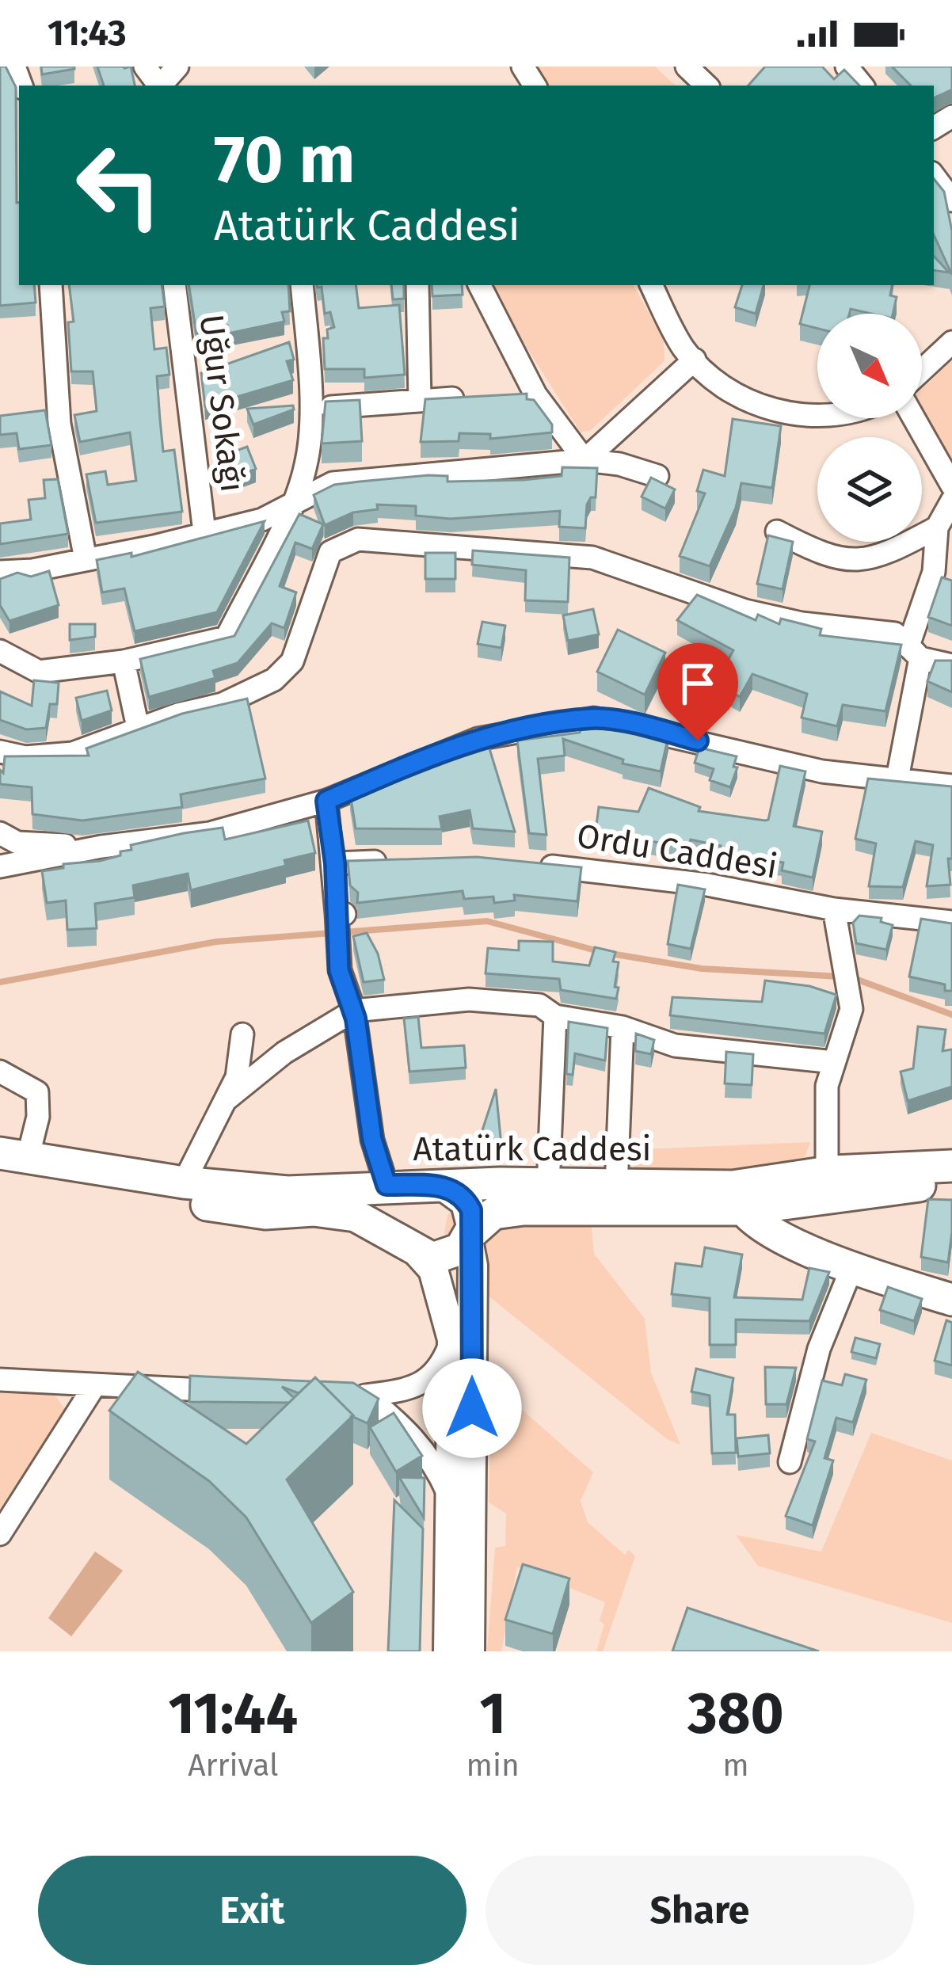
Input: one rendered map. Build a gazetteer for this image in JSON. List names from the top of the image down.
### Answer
{
  "streets": {
    "main road": ["Atatürk Caddesi"],
    "street": ["Uğur Sokağı", "Ordu Caddesi"]
  },
  "north": "bottom right",
  "page": {
    "status": "11:43",
    "turn": ["70 m", "Atatürk Caddesi"],
    "eta": [
      "11:44",
      "Arrival",
      "1",
      "min",
      "380",
      "m"
    ],
    "buttons": ["Exit", "Share"]
  }
}
